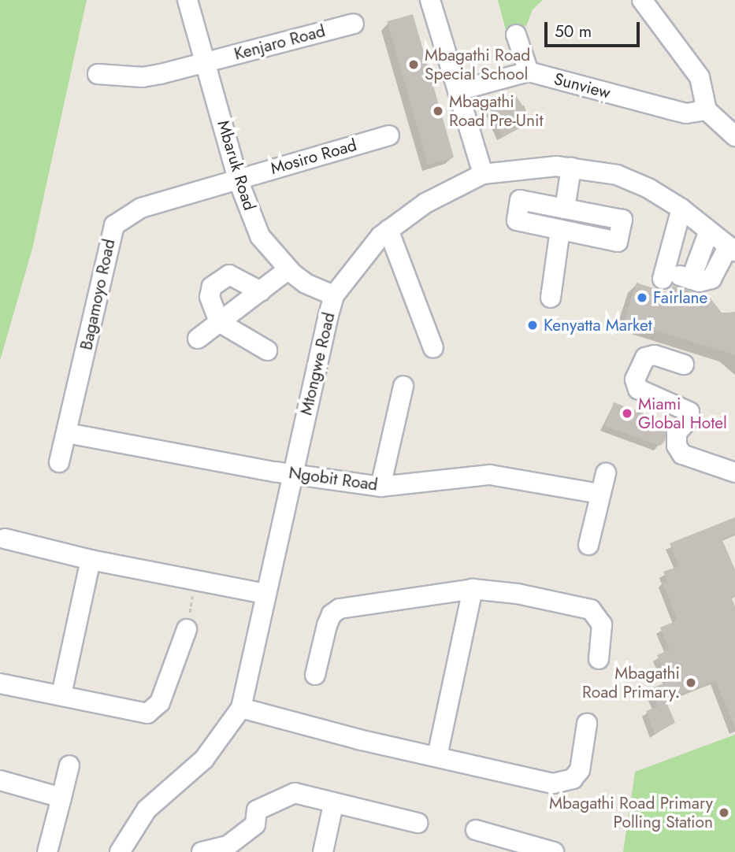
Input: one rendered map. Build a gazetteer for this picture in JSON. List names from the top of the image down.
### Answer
{
  "streets": {
    "street": [
      "Kenjaro Road",
      "Sunview",
      "Mosiro Road",
      "Mbaruk Road",
      "Bagamoyo Road",
      "Mtongwe Road",
      "Ngobit Road"
    ]
  },
  "crossings": [
    ["Kenjaro Road", "Mbaruk Road"],
    ["Mosiro Road", "Mbaruk Road"],
    ["Mosiro Road", "Bagamoyo Road"],
    ["Mbaruk Road", "Bagamoyo Road"],
    ["Mbaruk Road", "Mtongwe Road"],
    ["Bagamoyo Road", "Ngobit Road"],
    ["Mtongwe Road", "Ngobit Road"]
  ],
  "places": [
    "Mbagathi Road Special School",
    "Mbagathi Road Pre-Unit",
    "Fairlane",
    "Kenyatta Market",
    "Miami Global Hotel",
    "Mbagathi Road Primary.",
    "Mbagathi Road Primary Polling Station"
  ],
  "scale_bar": "50 m"
}
